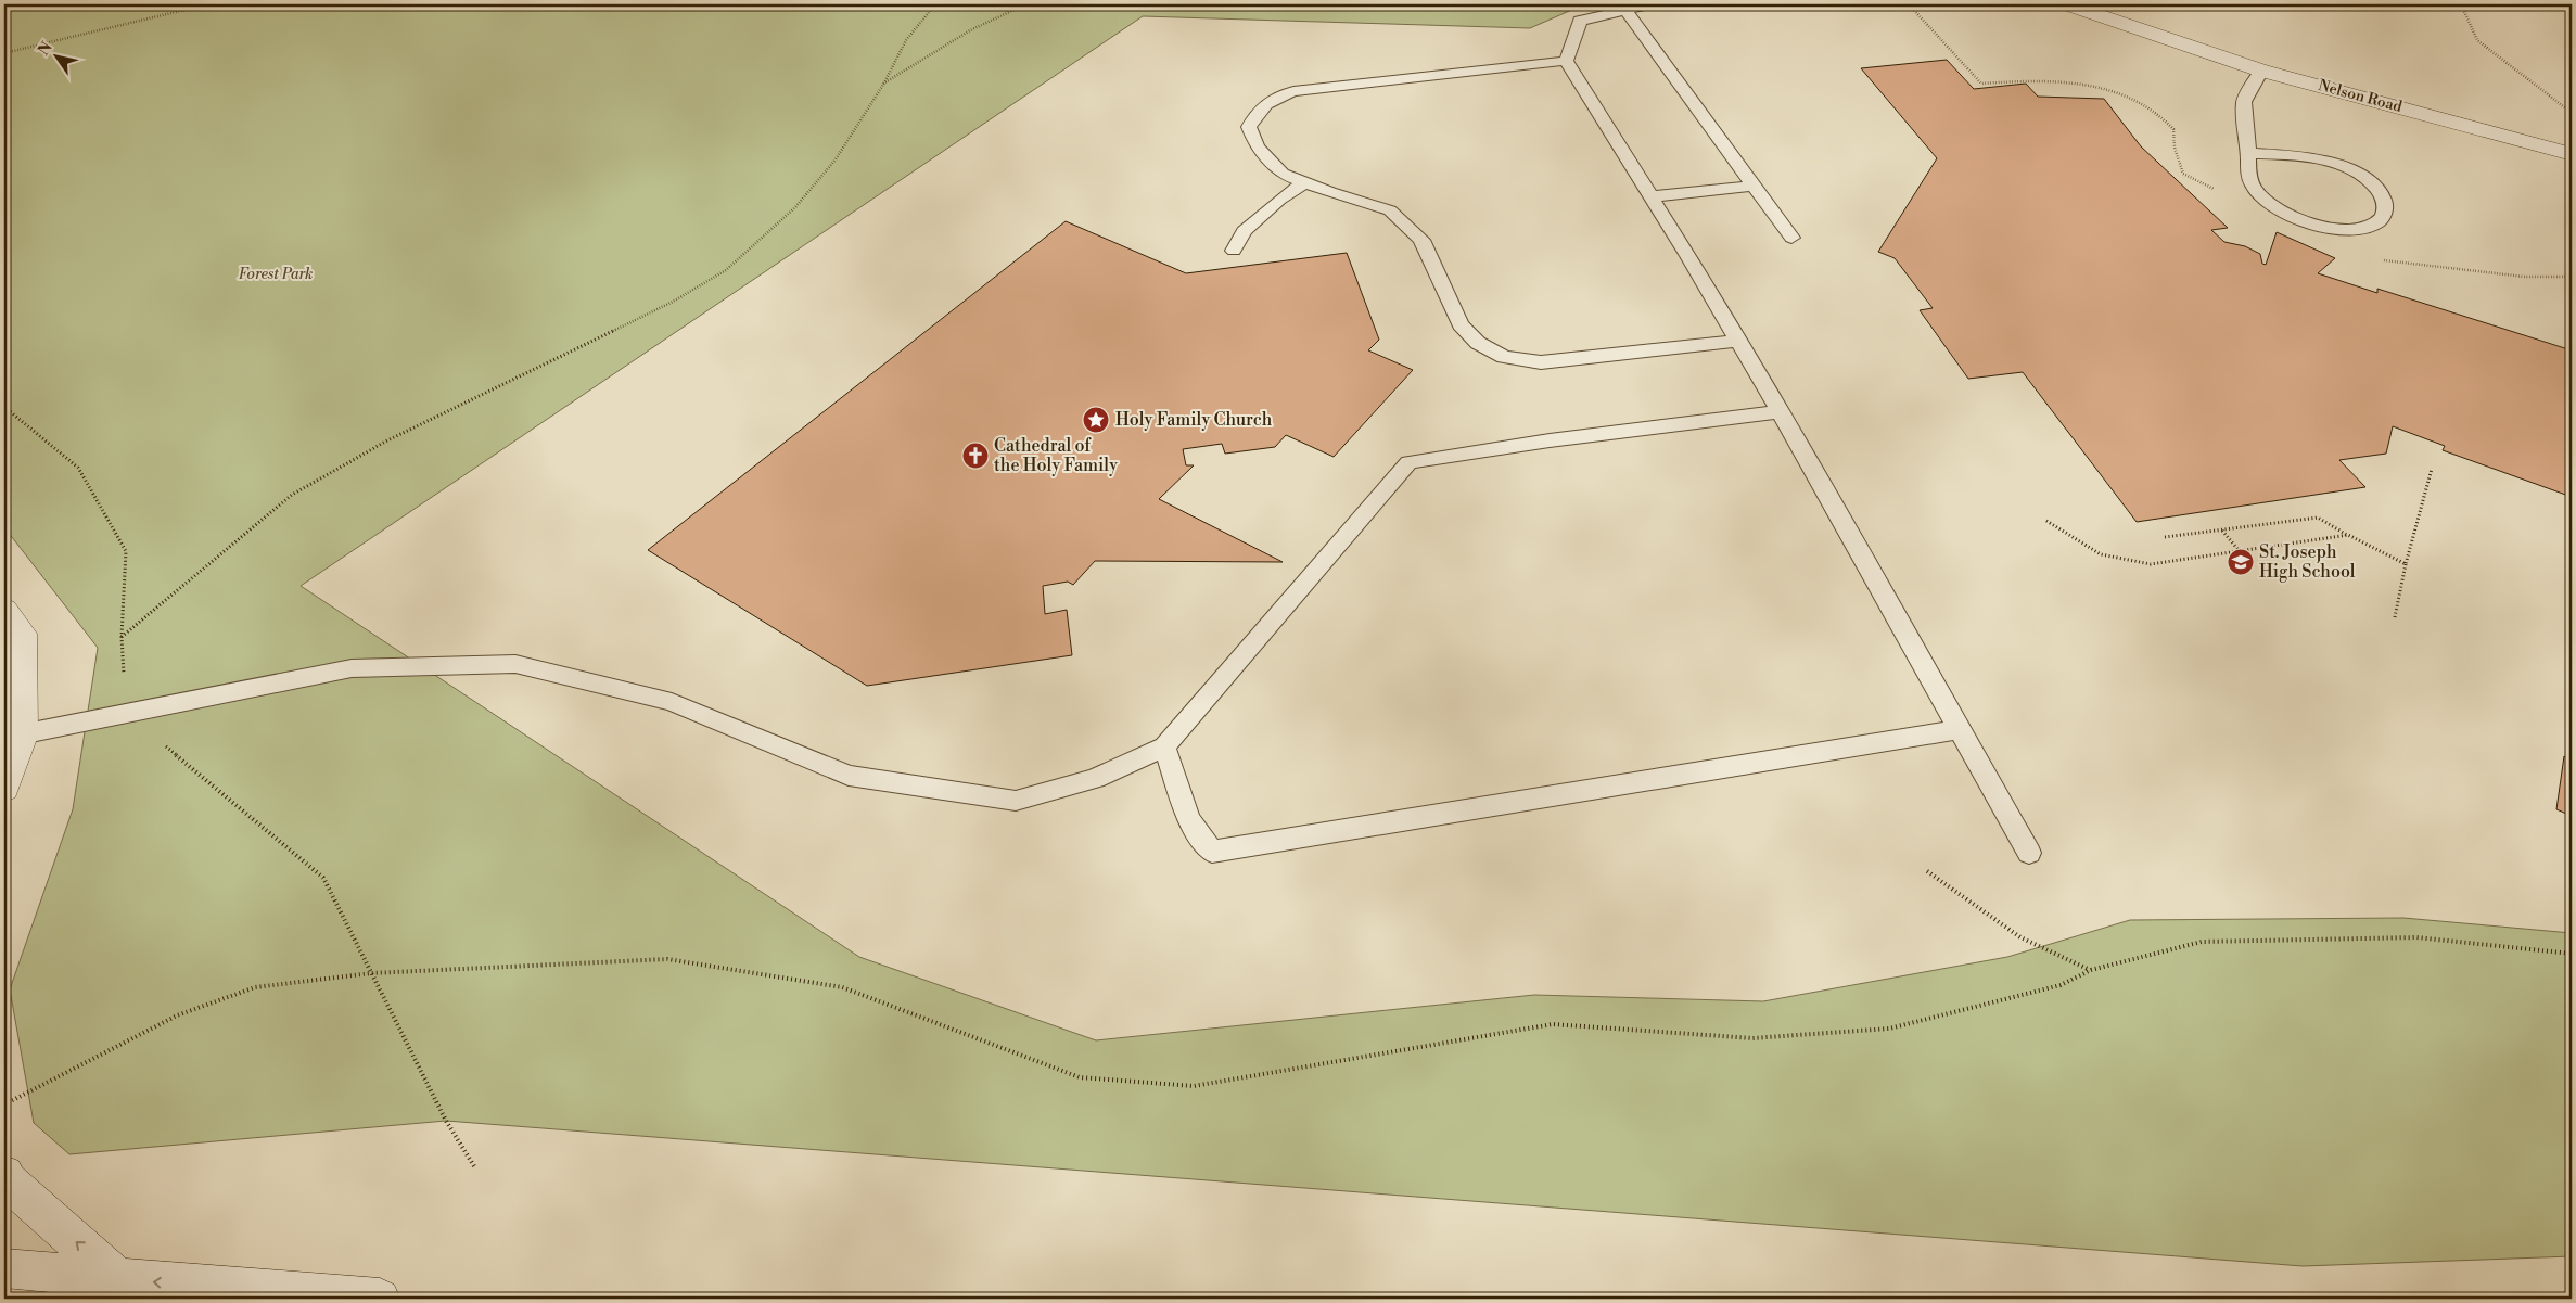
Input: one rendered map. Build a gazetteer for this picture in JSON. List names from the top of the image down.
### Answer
{
  "streets": {
    "street": ["Nelson Road"]
  },
  "parks": ["Forest Park"],
  "places": {
    "place": ["Holy Family Church"],
    "church": ["Cathedral of the Holy Family"],
    "school or university": ["St. Joseph High School"]
  },
  "north": "top left"
}
